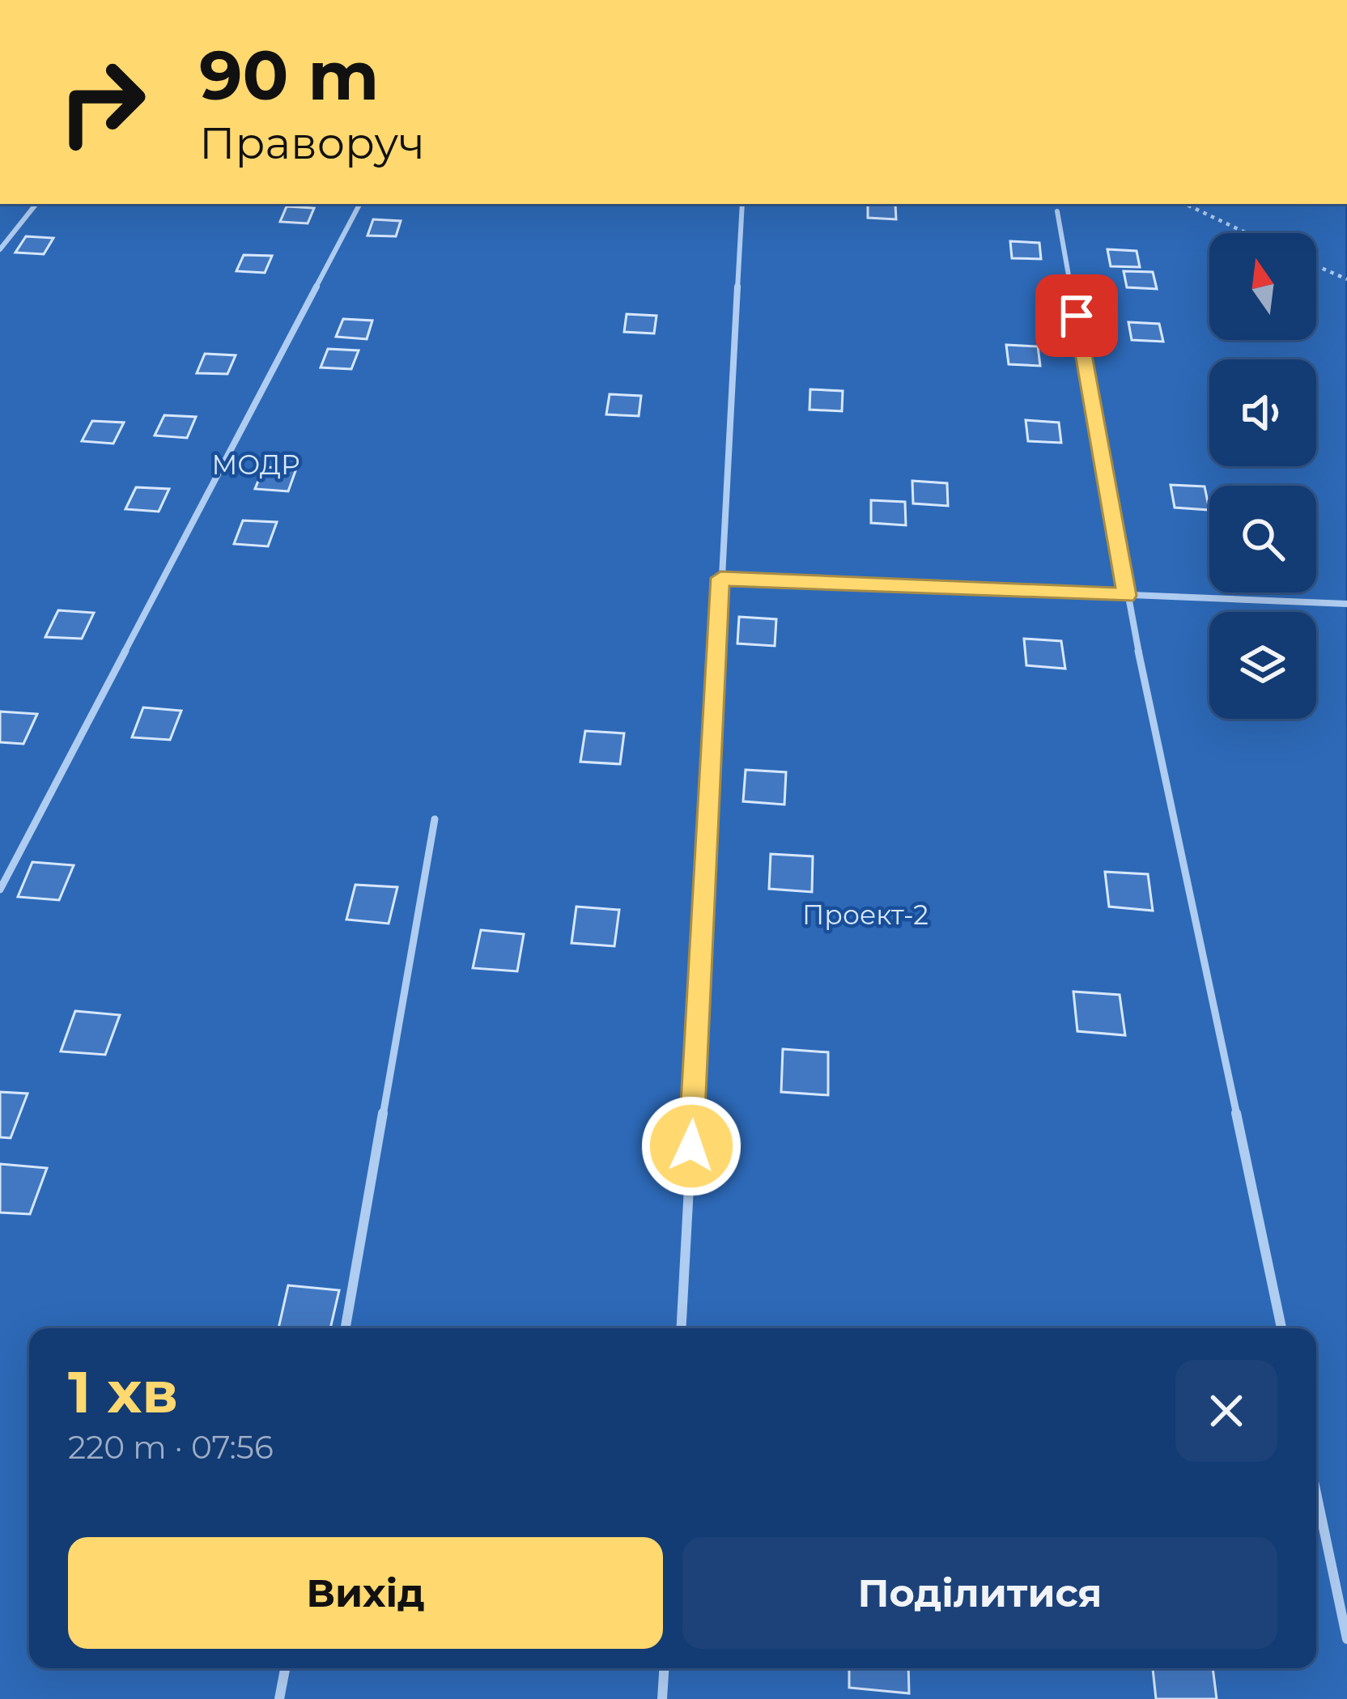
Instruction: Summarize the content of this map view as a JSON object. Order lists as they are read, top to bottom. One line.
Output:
{"parks":["МОДР","Проект-2"],"north":"top","page":{"turn":["90 m","Праворуч"],"heading":["1 хв","220 m · 07:56"],"buttons":["Вихід","Поділитися"]}}
